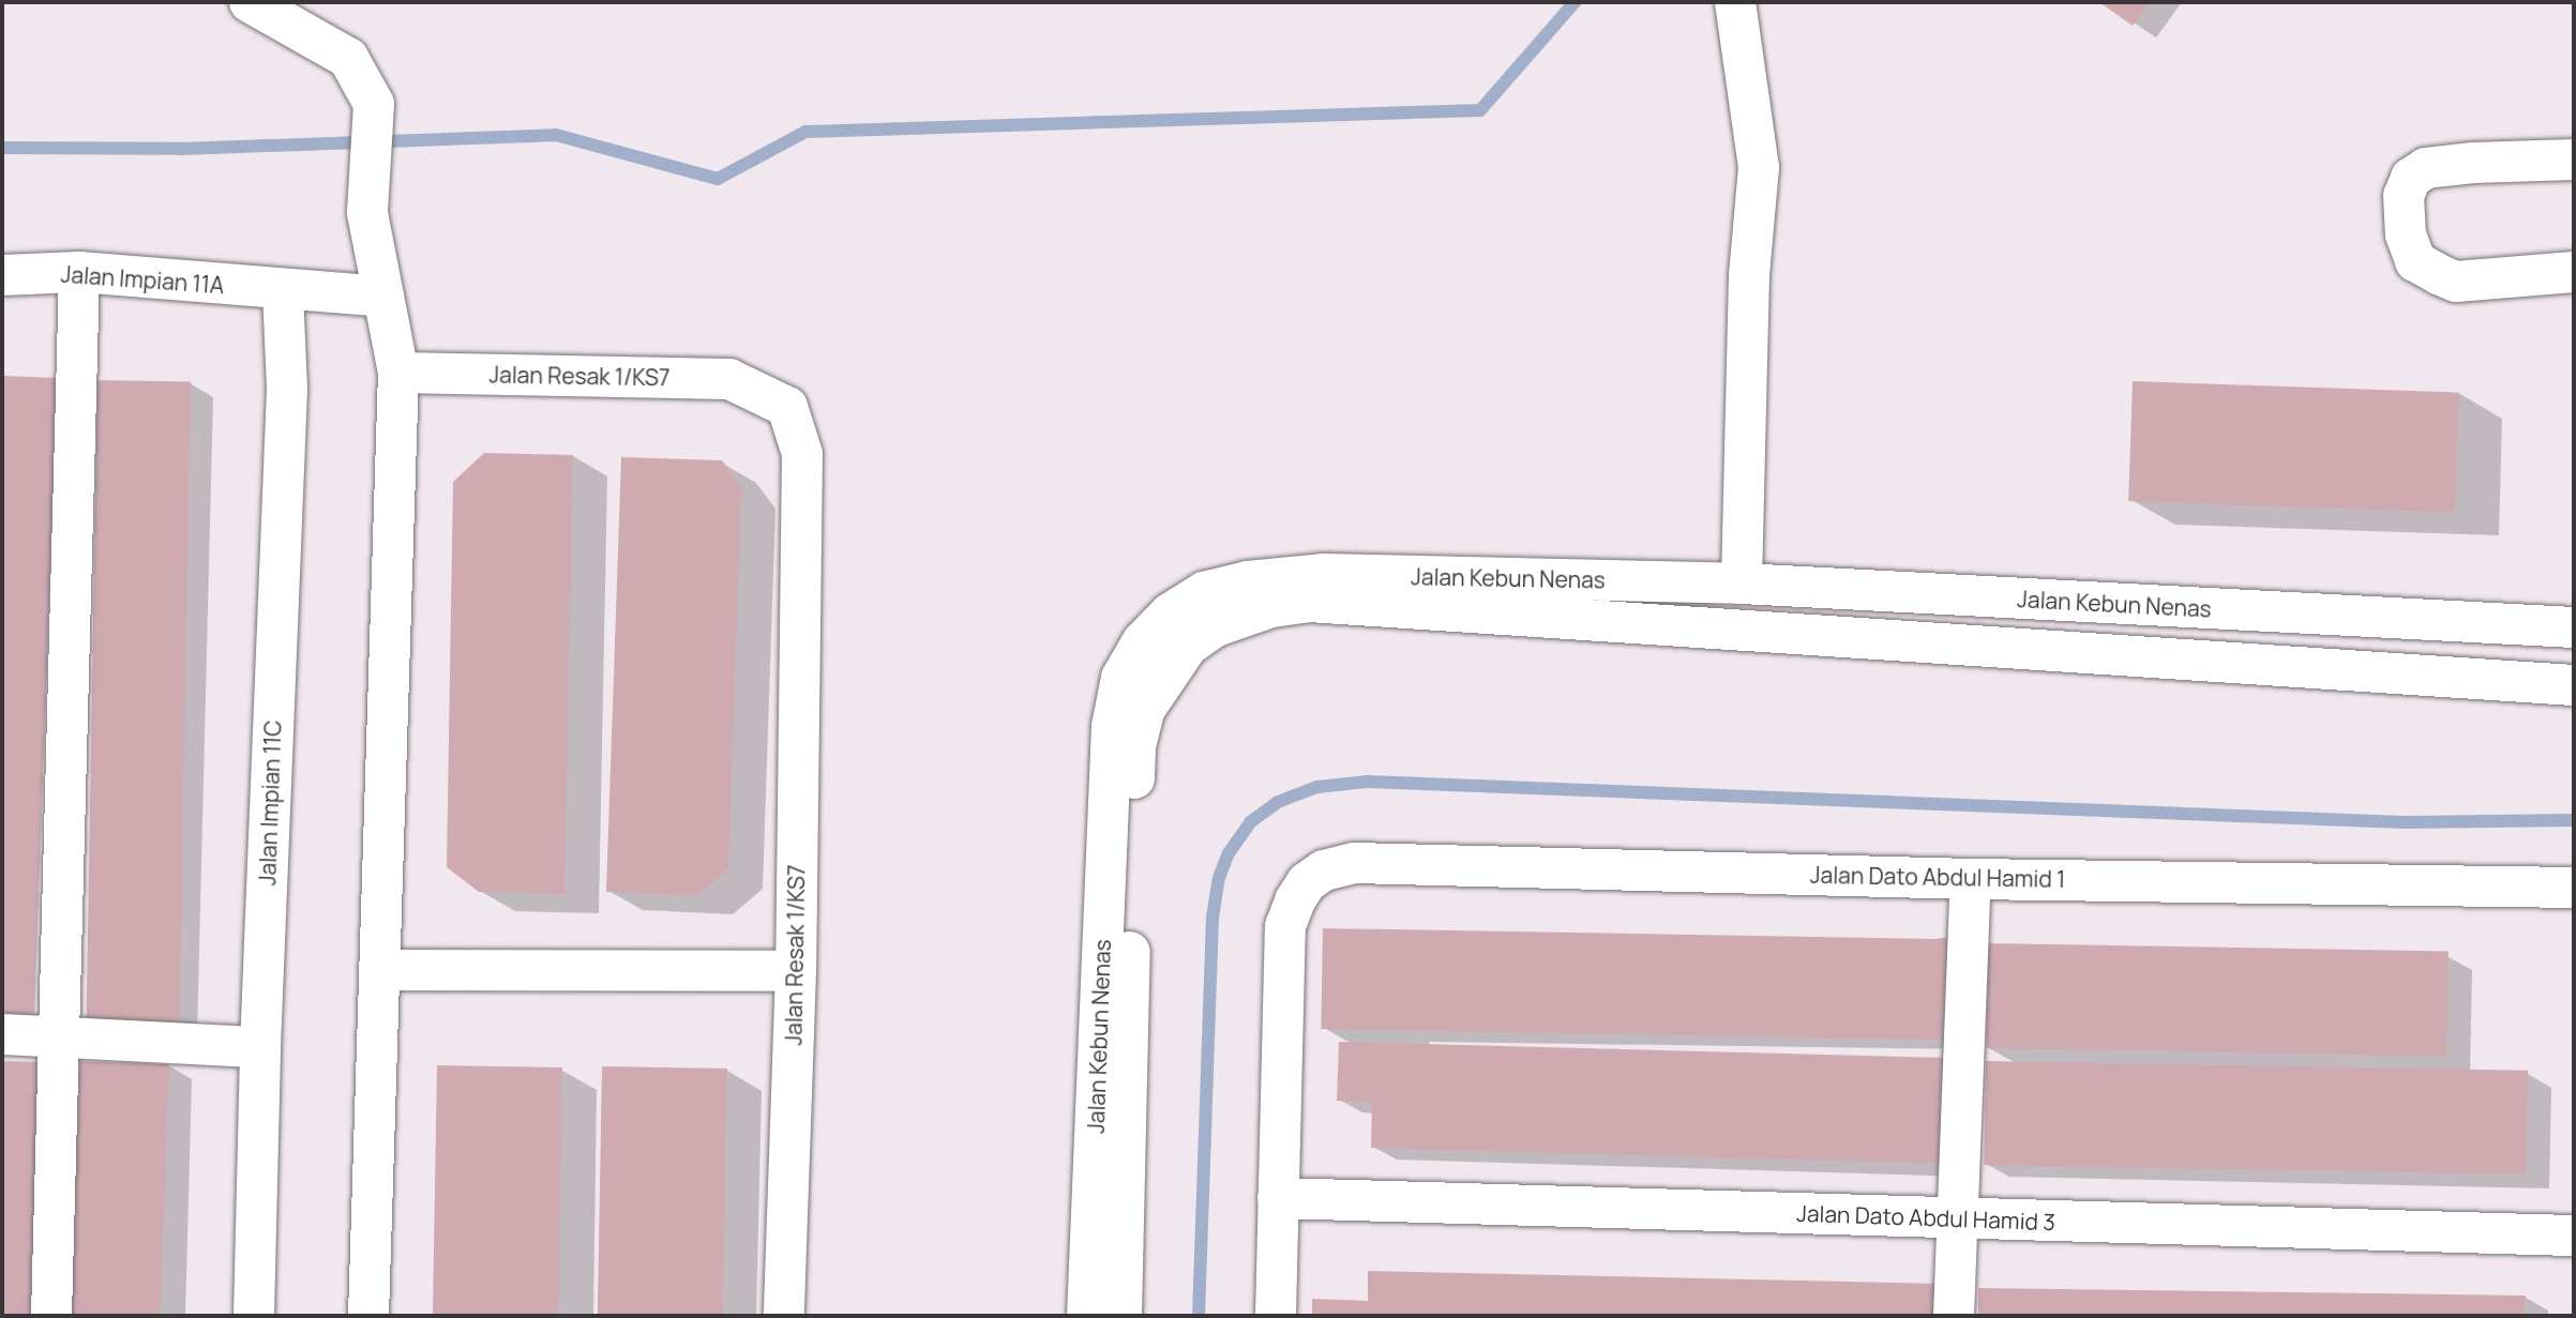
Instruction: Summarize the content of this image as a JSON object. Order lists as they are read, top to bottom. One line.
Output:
{"streets":{"street":["Jalan Impian 11A","Jalan Resak 1/KS7","Jalan Kebun Nenas","Jalan Impian 11C","Jalan Dato Abdul Hamid 1","Jalan Dato Abdul Hamid 3"]},"crossings":[["Jalan Impian 11A","Jalan Impian 11C"],["Jalan Dato Abdul Hamid 1","Jalan Dato Abdul Hamid 3"]]}
